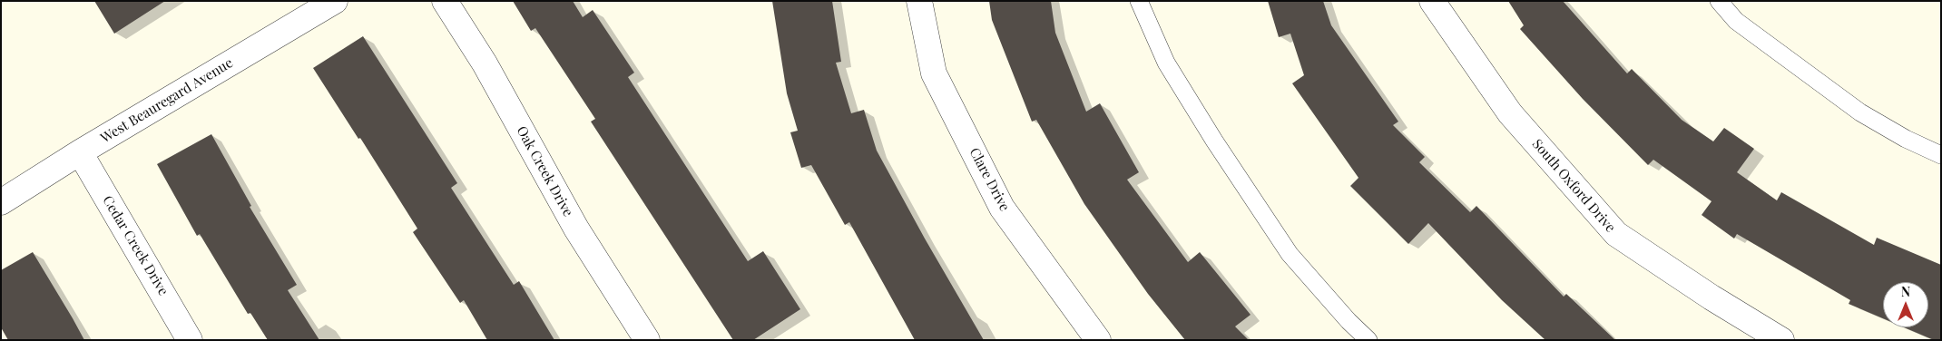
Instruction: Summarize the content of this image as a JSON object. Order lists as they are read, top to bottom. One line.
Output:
{"streets":{"street":["West Beauregard Avenue","Oak Creek Drive","Clare Drive","South Oxford Drive","Cedar Creek Drive"]},"crossings":[["West Beauregard Avenue","Cedar Creek Drive"]],"north":"top"}
